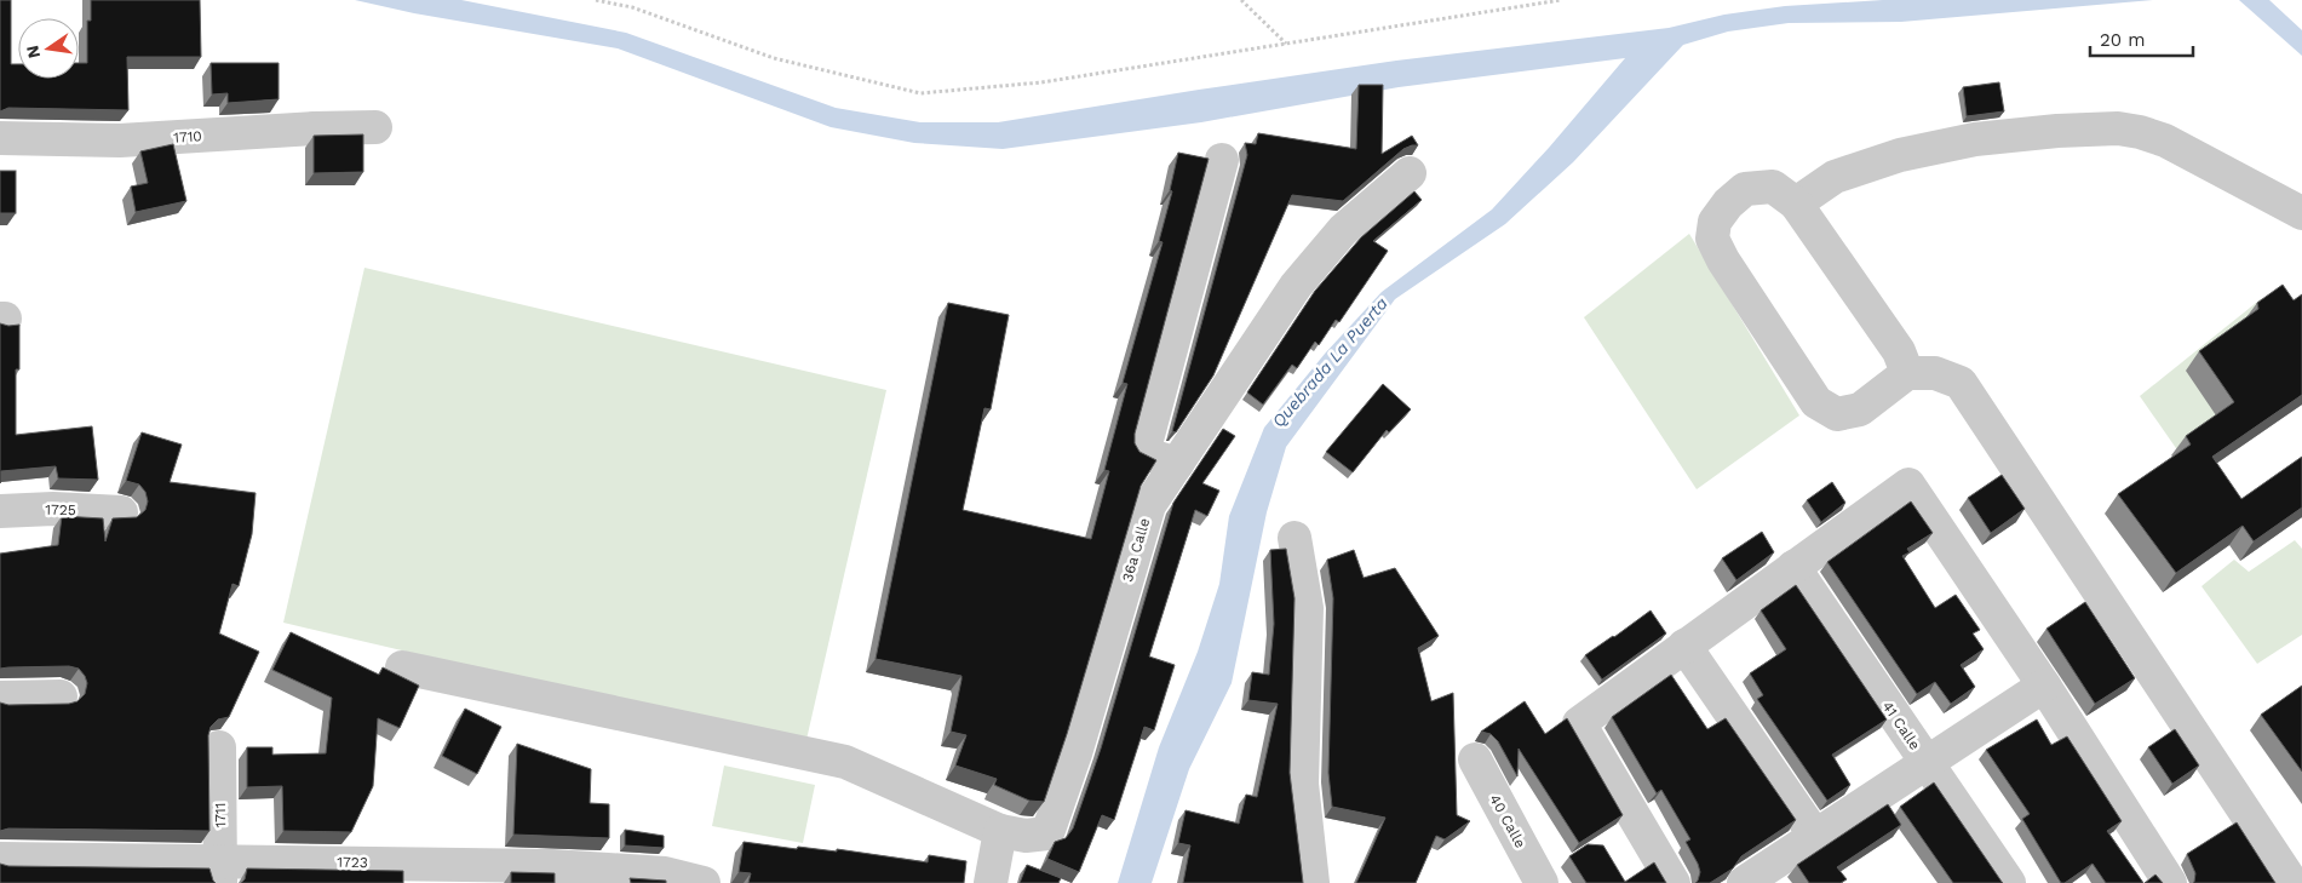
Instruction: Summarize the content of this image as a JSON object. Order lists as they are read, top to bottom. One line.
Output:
{"streets":{"street":["1710","1725","36a Calle","41 Calle","1711","40 Calle","1723"]},"crossings":[["1711","1723"]],"water":["Quebrada La Puerta"],"scale_bar":"20 m","north":"left"}
